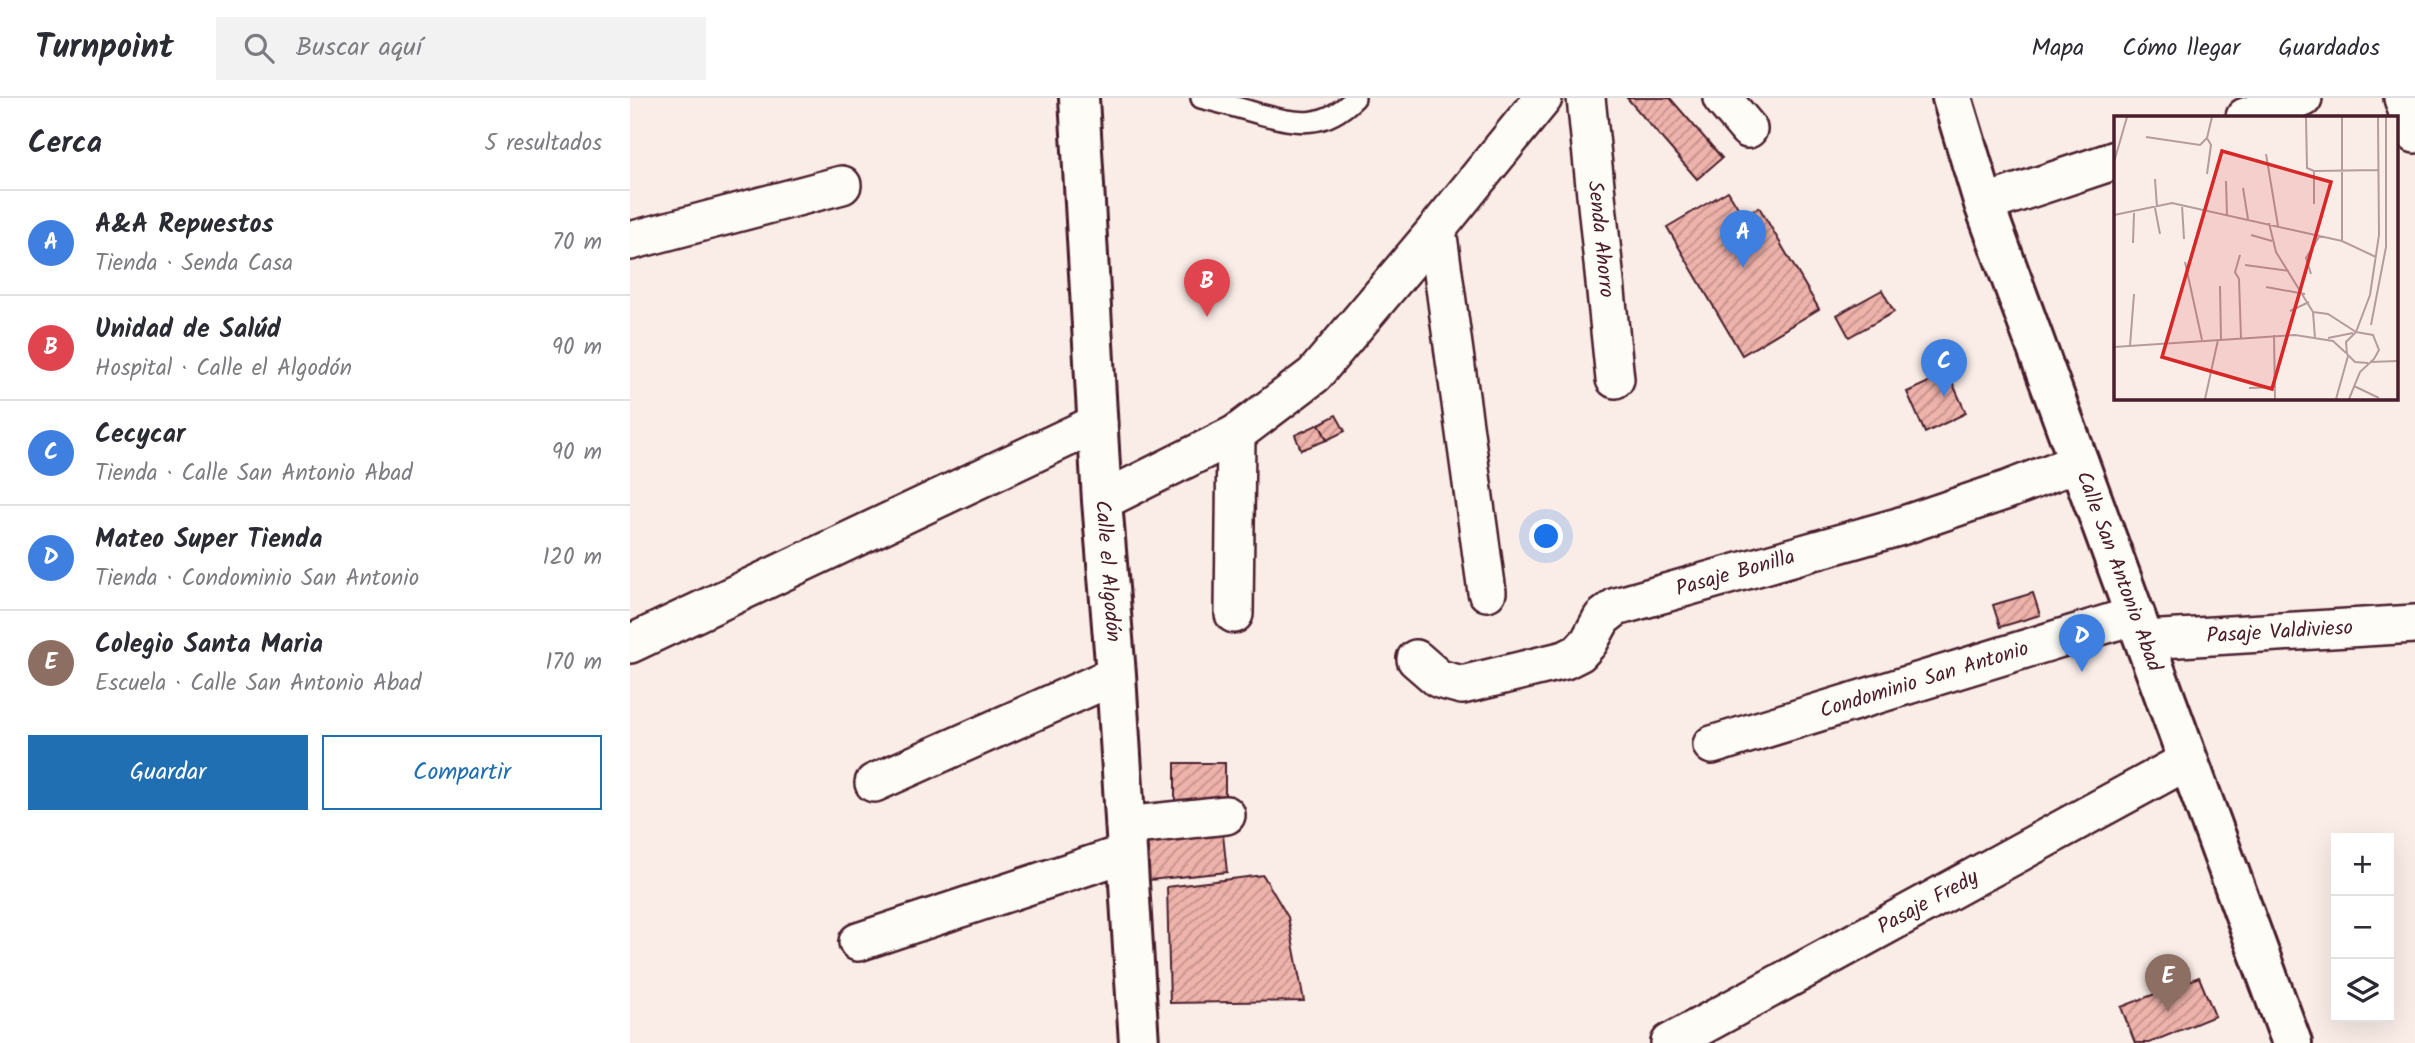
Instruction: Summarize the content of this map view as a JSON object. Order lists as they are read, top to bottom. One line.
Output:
{"streets":{"main road":["Calle el Algodón","Calle San Antonio Abad"],"street":["Senda Ahorro","Pasaje Bonilla","Pasaje Valdivieso","Condominio San Antonio","Pasaje Fredy"]},"crossings":[["Calle San Antonio Abad","Pasaje Bonilla"],["Calle San Antonio Abad","Pasaje Valdivieso"],["Calle San Antonio Abad","Condominio San Antonio"],["Calle San Antonio Abad","Pasaje Fredy"],["Pasaje Valdivieso","Condominio San Antonio"]],"page":{"header":"Turnpoint","search":"Buscar aquí","nav":["Mapa","Cómo llegar","Guardados"],"heading":["Cerca","5 resultados"],"list":[{"mark":"A","name":"A&A Repuestos","note":"Tienda · Senda Casa","value":"70 m"},{"mark":"B","name":"Unidad de Salúd","note":"Hospital · Calle el Algodón","value":"90 m"},{"mark":"C","name":"Cecycar","note":"Tienda · Calle San Antonio Abad","value":"90 m"},{"mark":"D","name":"Mateo Super Tienda","note":"Tienda · Condominio San Antonio","value":"120 m"},{"mark":"E","name":"Colegio Santa Maria","note":"Escuela · Calle San Antonio Abad","value":"170 m"}],"pins":["A","B","C","D","E"],"buttons":["Guardar","Compartir"],"map_buttons":["+","−"]}}
